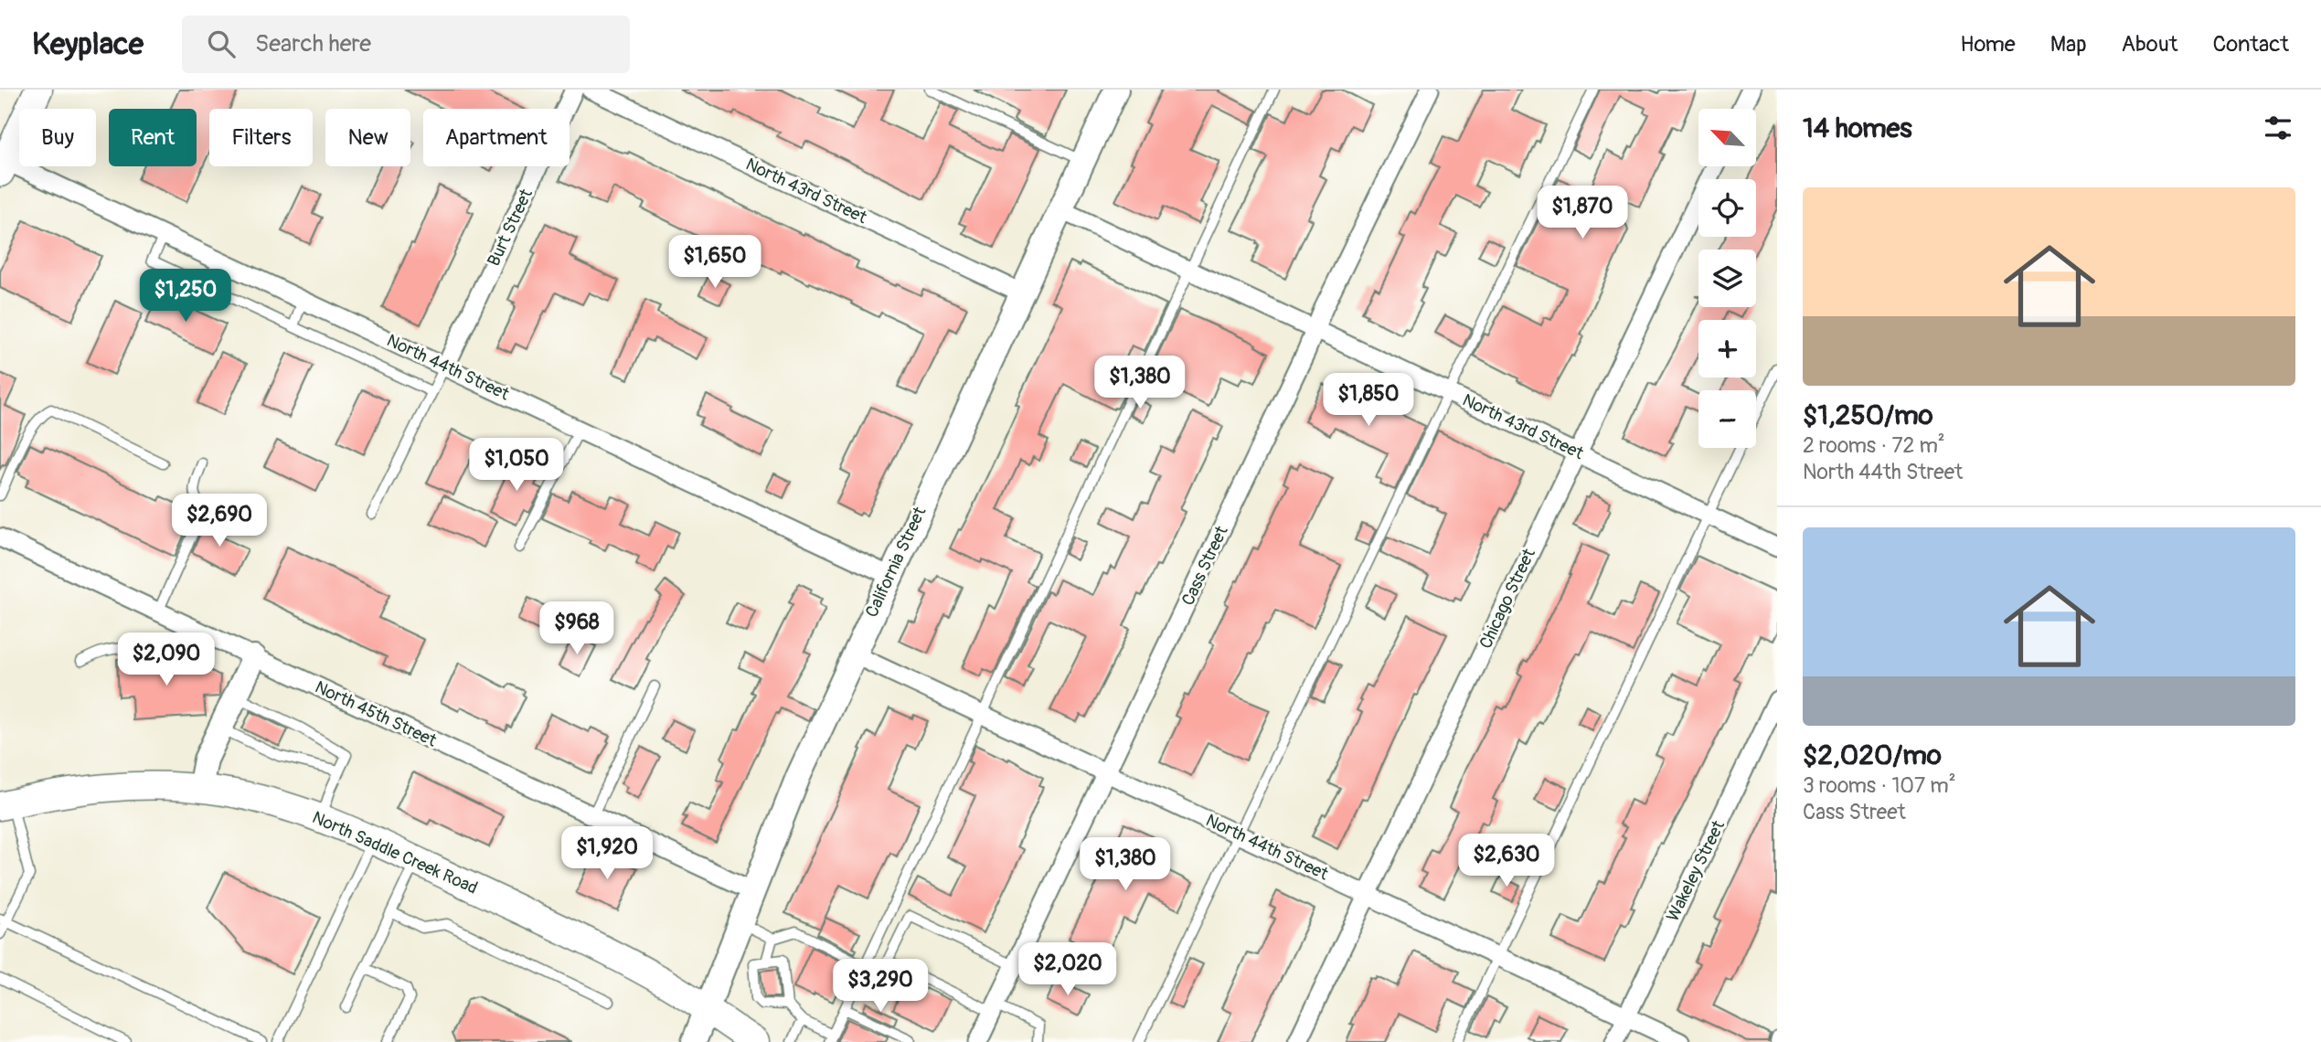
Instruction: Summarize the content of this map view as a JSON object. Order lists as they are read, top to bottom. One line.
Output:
{"streets":{"main road":["North Saddle Creek Road"],"street":["North 43rd Street","Burt Street","North 44th Street","California Street","Cass Street","Chicago Street","North 45th Street","Wakeley Street"]},"crossings":[["North 43rd Street","California Street"],["North 43rd Street","Cass Street"],["North 43rd Street","Chicago Street"],["Burt Street","North 44th Street"],["North 44th Street","California Street"],["North 44th Street","Cass Street"],["North 44th Street","Chicago Street"],["North 44th Street","Wakeley Street"],["California Street","North 45th Street"],["California Street","North Saddle Creek Road"]],"north":"top left","page":{"header":"Keyplace","search":"Search here","nav":["Home","Map","About","Contact"],"heading":"14 homes","map_buttons":["+","−"],"chip":["Buy","Rent","Filters","New","Apartment"],"list":[{"name":"$1,250/mo","note":"2 rooms · 72 m² · North 44th Street"},{"name":"$2,020/mo","note":"3 rooms · 107 m² · Cass Street"}],"price":["$1,870","$1,650","$1,250","$1,380","$1,850","$1,050","$2,690","$968","$2,090","$1,920","$2,630","$1,380","$2,020","$3,290"]}}
